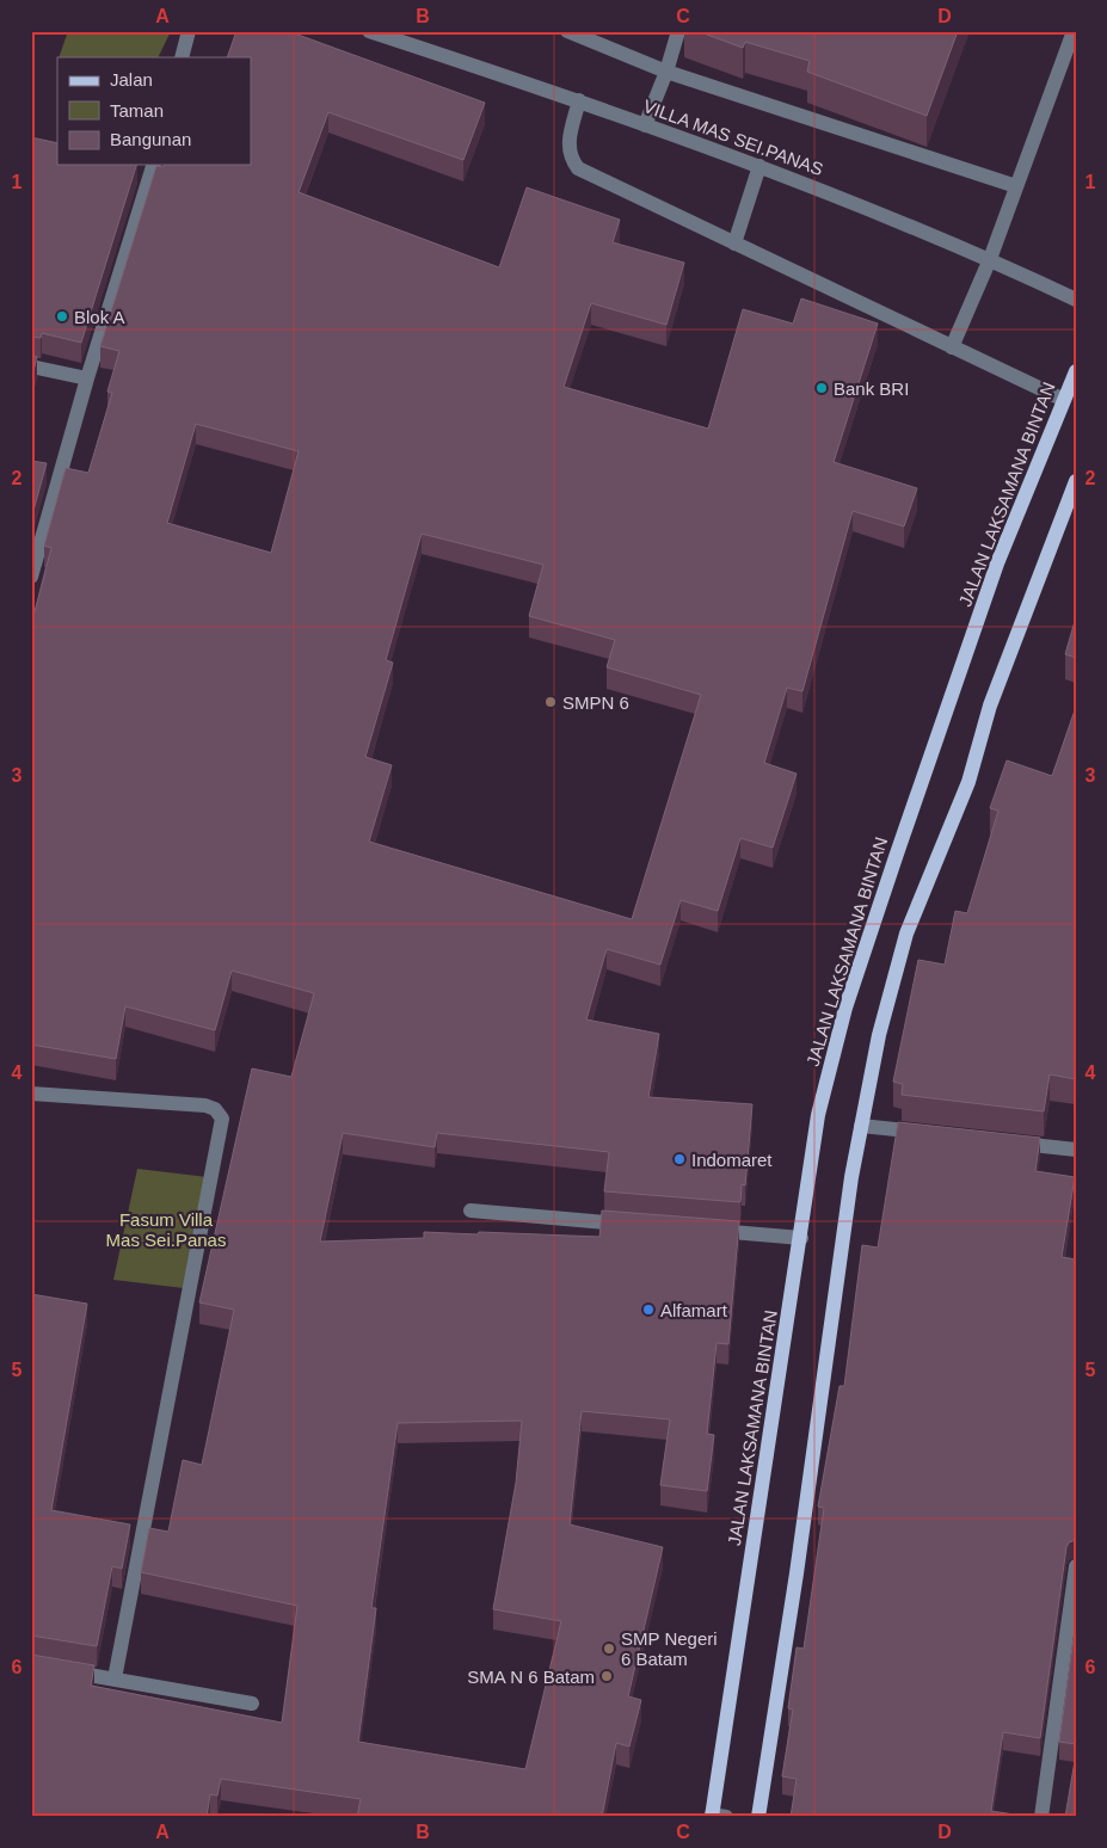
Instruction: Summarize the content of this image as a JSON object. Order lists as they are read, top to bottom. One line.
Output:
{"streets":{"main road":["JALAN LAKSAMANA BINTAN"],"street":["VILLA MAS SEI.PANAS"]},"parks":["Fasum Villa Mas Sei.Panas"],"places":["Blok A","Bank BRI","SMPN 6","Indomaret","Alfamart","SMP Negeri 6 Batam","SMA N 6 Batam"],"legend":["Jalan","Taman","Bangunan"],"grid":{"columns":["A","B","C","D"],"rows":["1","2","3","4","5","6"]}}
